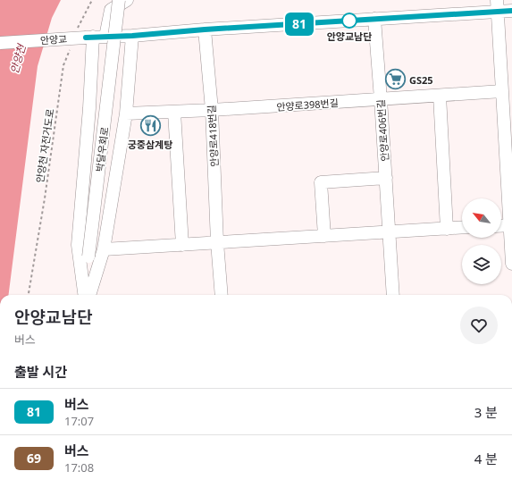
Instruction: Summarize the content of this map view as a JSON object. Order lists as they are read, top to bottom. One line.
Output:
{"streets":{"street":["안양교","안양로398번길","안양로406번길","안양로418번길","박달우회로"],"path":["안양천 자전거도로"]},"crossings":[["안양교","안양로406번길"],["안양교","안양로418번길"],["안양로398번길","안양로406번길"],["안양로398번길","안양로418번길"]],"water":["안양천"],"places":{"other":["안양교남단"],"supermarket":["GS25"],"restaurant":["궁중삼계탕"]},"lines":["bus line 81"],"north":"top left","page":{"on_map":"81","heading":[["안양교남단","버스"],"출발 시간"],"list":[{"mark":"81","name":"버스","note":"17:07","value":"3 분"},{"mark":"69","name":"버스","note":"17:08","value":"4 분"}]}}
